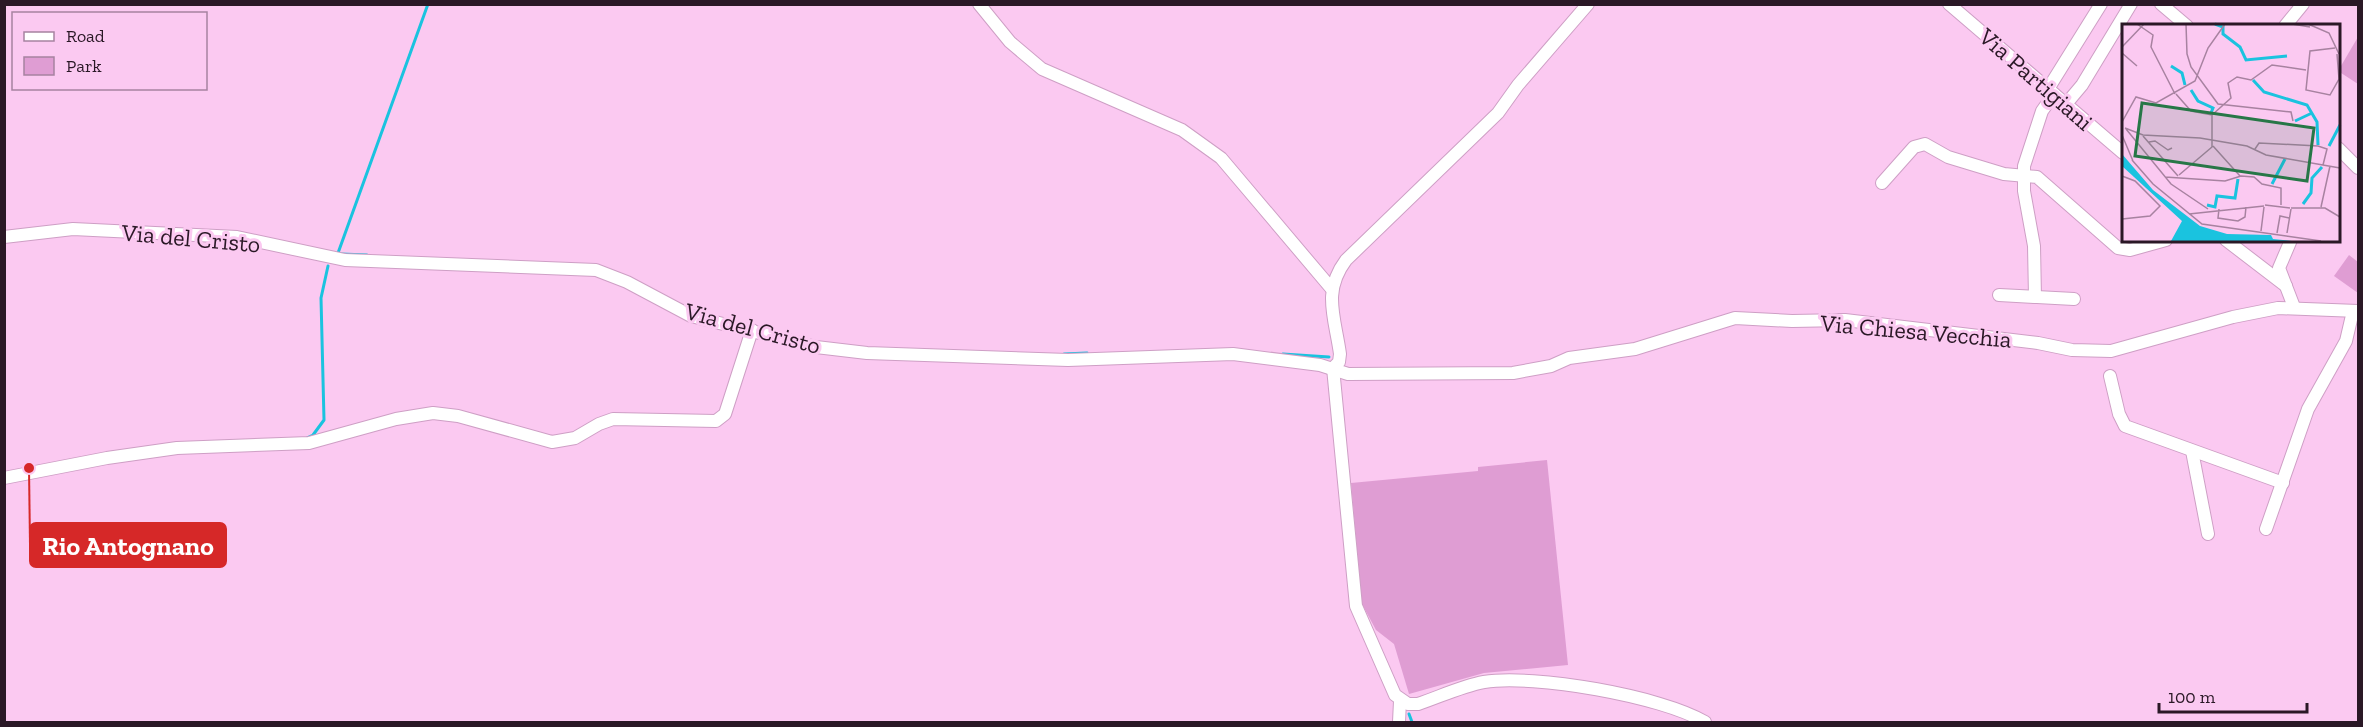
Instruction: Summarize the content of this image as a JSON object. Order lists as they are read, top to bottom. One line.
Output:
{"streets":{"street":["Via Partigiani","Via del Cristo","Via Chiesa Vecchia"]},"crossings":[["Via del Cristo","Via Chiesa Vecchia"]],"places":["Rio Antognano"],"legend":["Road","Park"],"scale_bar":"100 m"}
